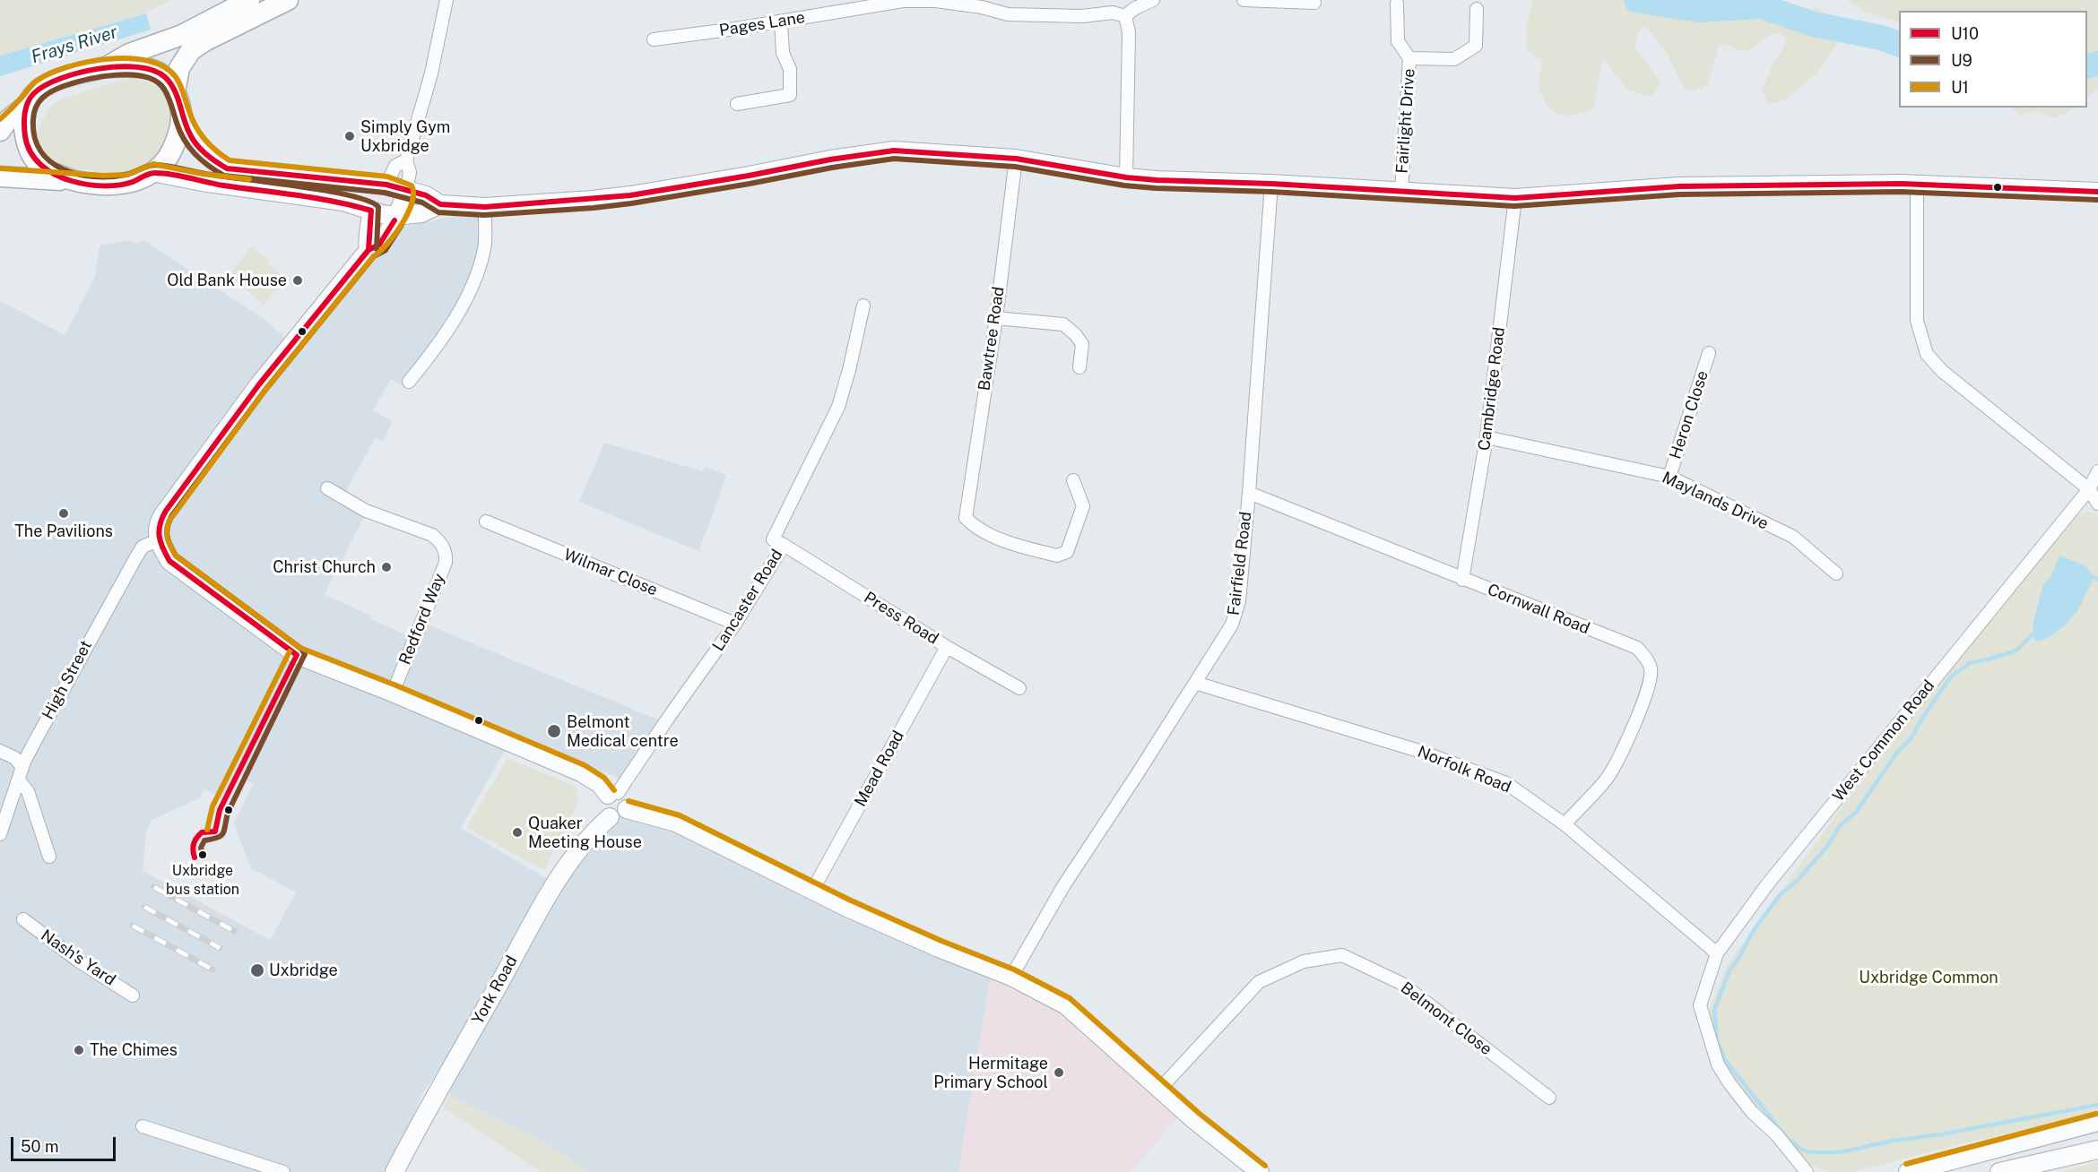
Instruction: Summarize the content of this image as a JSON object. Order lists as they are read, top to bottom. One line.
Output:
{"streets":{"main road":["York Road"],"street":["Pages Lane","Fairlight Drive","Bawtree Road","Cambridge Road","Heron Close","Maylands Drive","Fairfield Road","Wilmar Close","Lancaster Road","Cornwall Road","Press Road","Redford Way","High Street","West Common Road","Mead Road","Norfolk Road","Nash's Yard","Belmont Close"]},"crossings":[["Cambridge Road","Maylands Drive"],["Cambridge Road","Cornwall Road"],["Heron Close","Maylands Drive"],["Fairfield Road","Cornwall Road"],["Fairfield Road","Norfolk Road"],["Wilmar Close","Lancaster Road"],["Lancaster Road","Press Road"],["Lancaster Road","York Road"],["Cornwall Road","Norfolk Road"],["Press Road","Mead Road"],["West Common Road","Norfolk Road"]],"water":["Frays River"],"parks":["Uxbridge Common"],"places":["Simply Gym Uxbridge","Old Bank House","The Pavilions","Christ Church","Belmont Medical centre","Quaker Meeting House","Uxbridge bus station","Uxbridge","The Chimes","Hermitage Primary School"],"lines":["transit line U1","transit line U10","transit line U9"],"legend":["U10","U9","U1"],"scale_bar":"50 m"}
